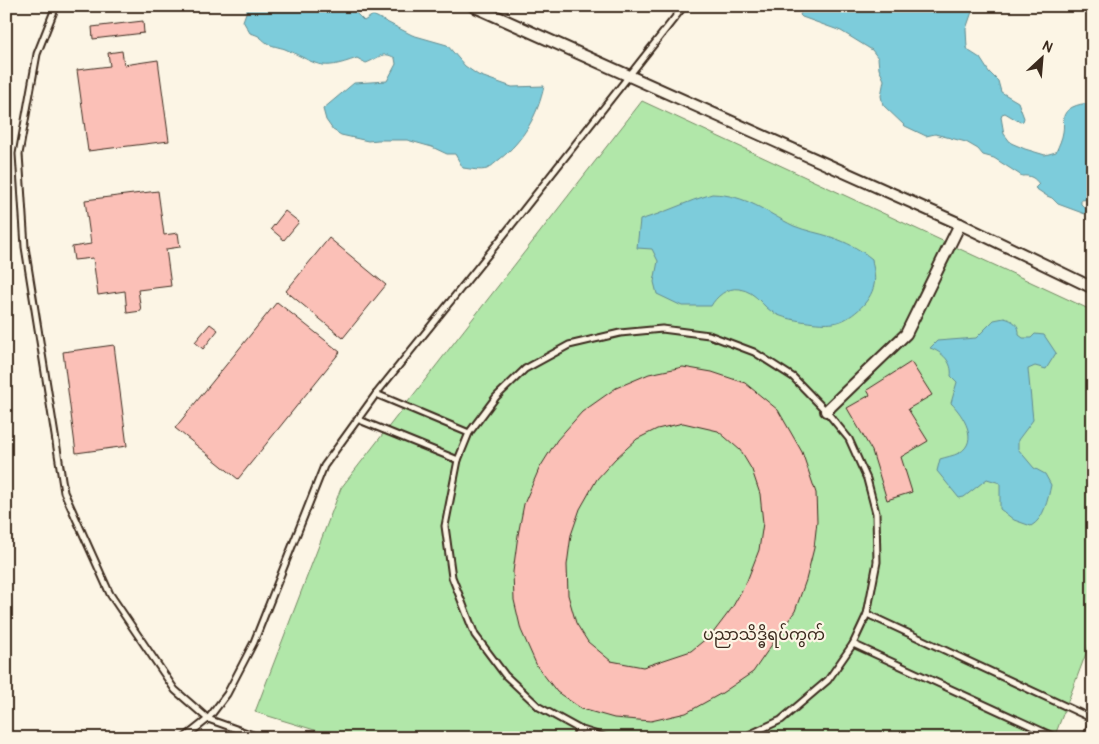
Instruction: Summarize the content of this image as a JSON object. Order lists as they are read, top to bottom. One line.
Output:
{"districts":["ပညာသိဒ္ဓိရပ်ကွက်"],"north":"top right"}
